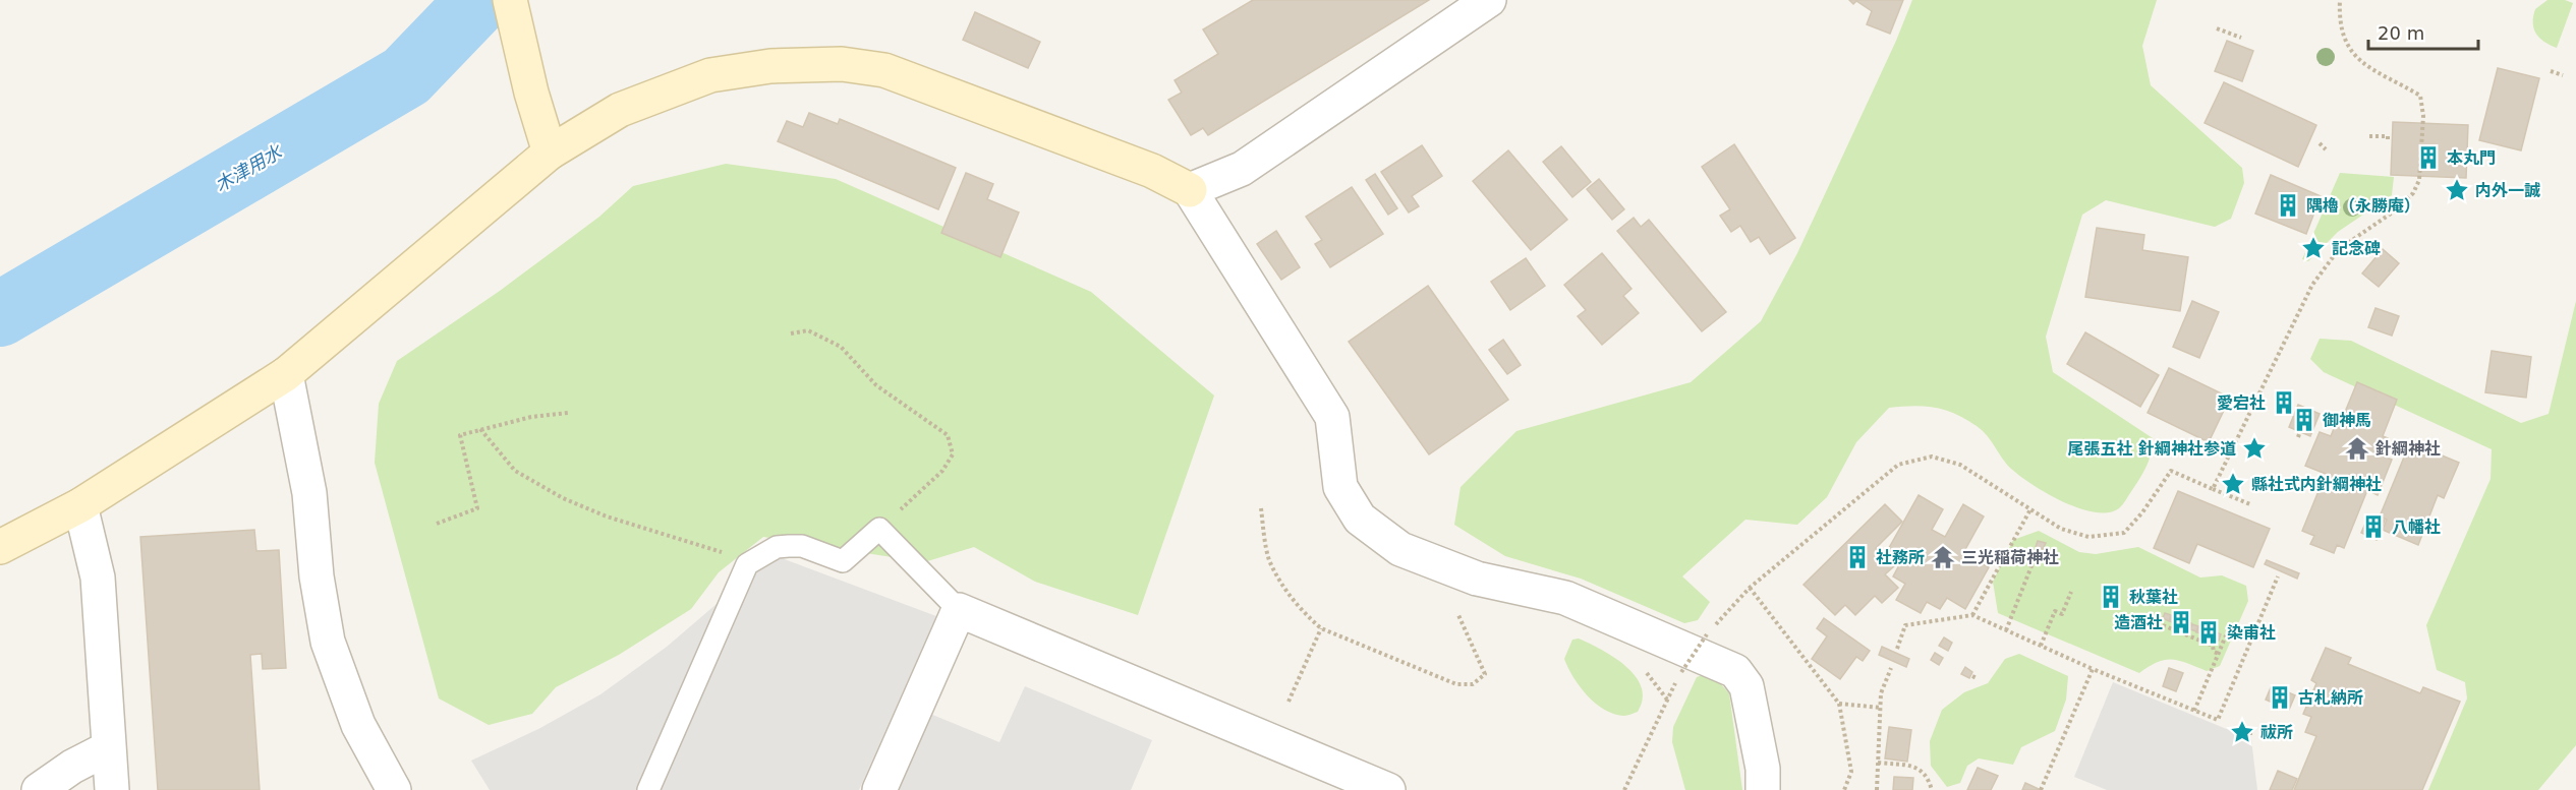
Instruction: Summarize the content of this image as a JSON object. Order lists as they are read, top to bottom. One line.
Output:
{"water":["木津用水"],"places":{"building":["本丸門","隅櫓（永勝庵）","愛宕社","御神馬","八幡社","社務所","秋葉社","造酒社","染甫社","古札納所"],"place":["内外一誠","記念碑","尾張五社 針綱神社参道","縣社式内針綱神社","祓所"],"temple":["針綱神社","三光稲荷神社"]},"scale_bar":"20 m"}
